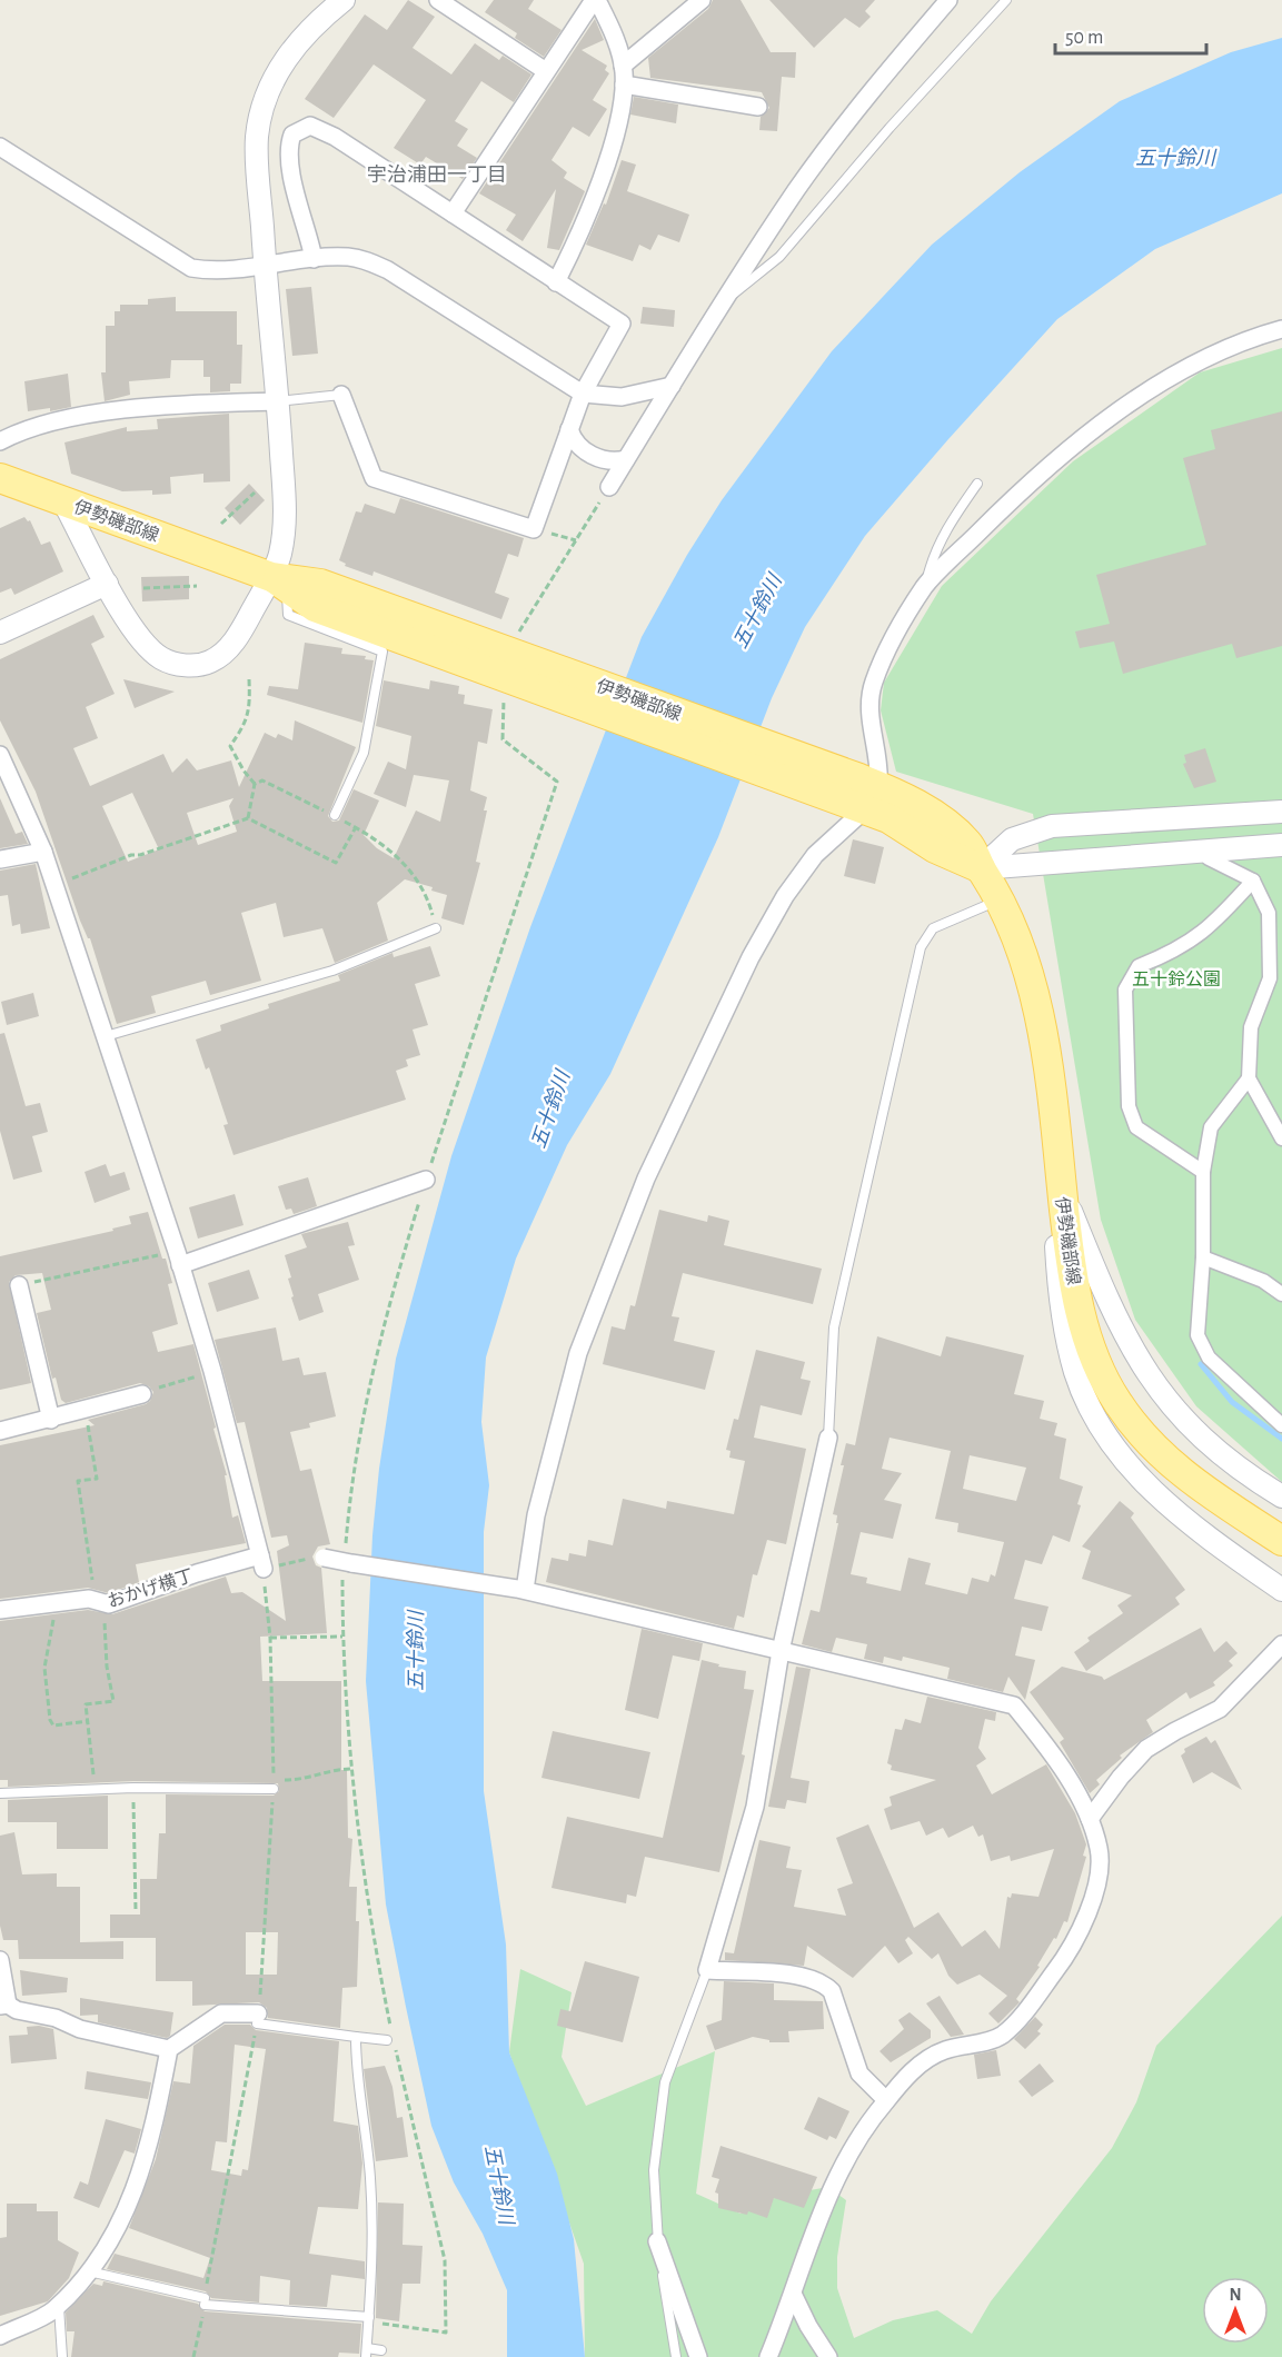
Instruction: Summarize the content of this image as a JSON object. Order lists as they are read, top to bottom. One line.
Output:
{"streets":{"main road":["伊勢磯部線"],"street":["おかげ横丁"]},"districts":["宇治浦田一丁目"],"water":["五十鈴川"],"parks":["五十鈴公園"],"scale_bar":"50 m","north":"top"}
